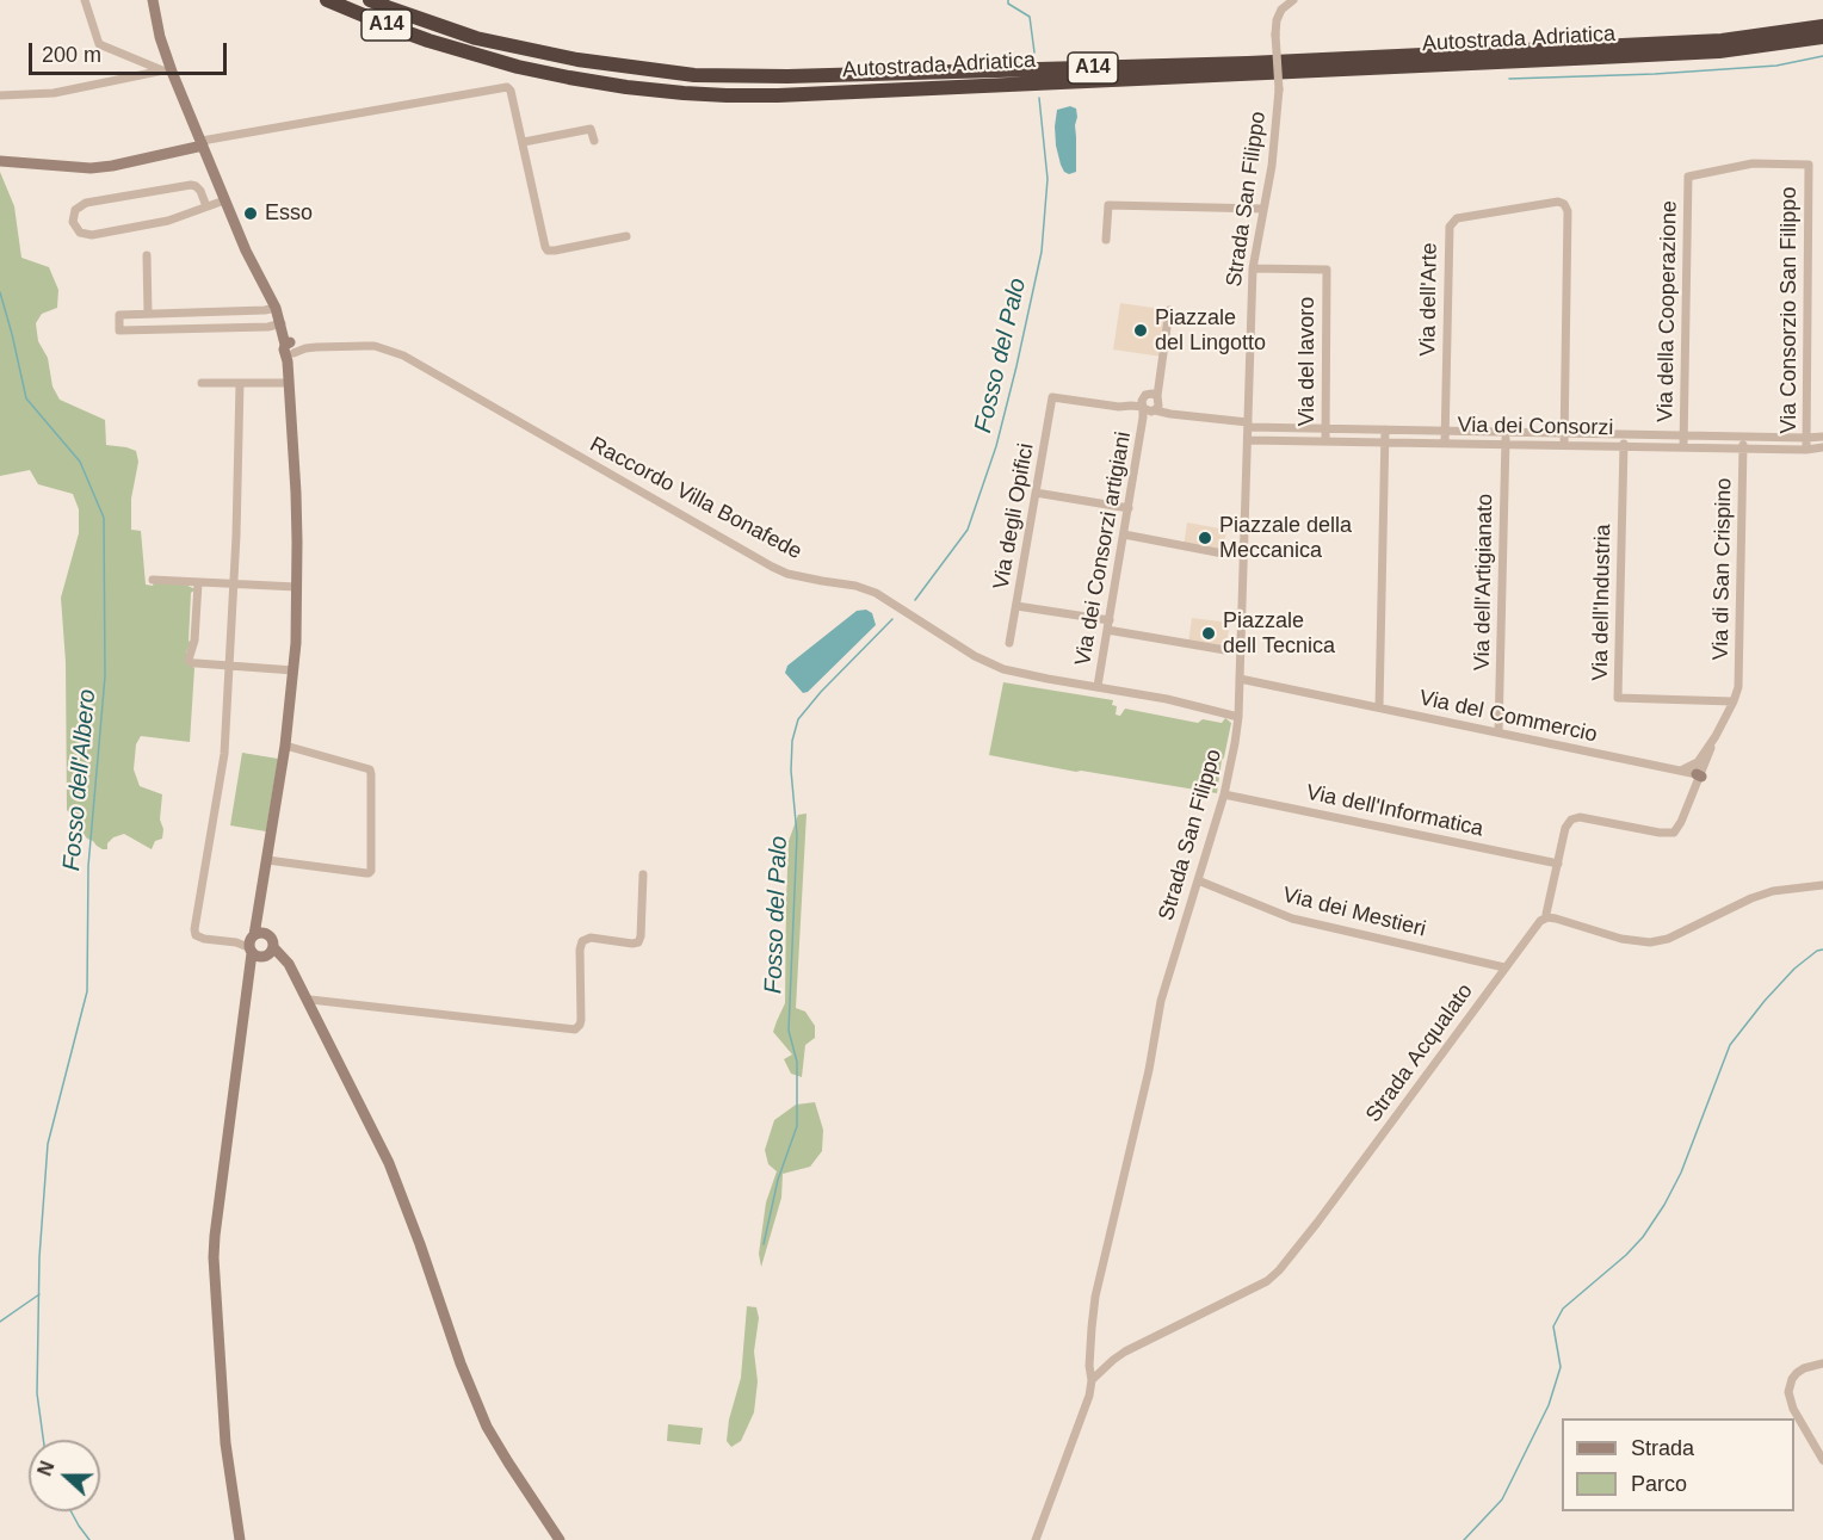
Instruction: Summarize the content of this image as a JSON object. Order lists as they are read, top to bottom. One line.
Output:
{"streets":{"highway":["A14","Autostrada Adriatica"],"street":["Strada San Filippo","Via dell'Arte","Via Consorzio San Filippo","Via della Cooperazione","Via del lavoro","Via dei Consorzi","Raccordo Villa Bonafede","Via degli Opifici","Via dei Consorzi artigiani","Via di San Crispino","Via dell'Artigianato","Via dell'Industria","Via del Commercio","Via dell'Informatica","Via dei Mestieri","Strada Acqualato"]},"crossings":[["Strada San Filippo","Via del lavoro"],["Strada San Filippo","Via dei Consorzi"],["Strada San Filippo","Raccordo Villa Bonafede"],["Strada San Filippo","Via del Commercio"],["Strada San Filippo","Via dell'Informatica"],["Strada San Filippo","Via dei Mestieri"],["Strada San Filippo","Strada Acqualato"],["Via dell'Arte","Via dei Consorzi"],["Via Consorzio San Filippo","Via della Cooperazione"],["Via Consorzio San Filippo","Via dei Consorzi"],["Via della Cooperazione","Via dei Consorzi"],["Via del lavoro","Via dei Consorzi"],["Via dei Consorzi","Via degli Opifici"],["Via dei Consorzi","Via dei Consorzi artigiani"],["Via dei Consorzi","Via di San Crispino"],["Via dei Consorzi","Via dell'Artigianato"],["Via dei Consorzi","Via dell'Industria"],["Raccordo Villa Bonafede","Via dei Consorzi artigiani"],["Via degli Opifici","Via dei Consorzi artigiani"],["Via di San Crispino","Via dell'Industria"],["Via dell'Artigianato","Via del Commercio"],["Via dei Mestieri","Strada Acqualato"]],"water":["Fosso del Palo","Fosso dell'Albero"],"places":["Esso","Piazzale del Lingotto","Piazzale della Meccanica","Piazzale dell Tecnica"],"legend":["Strada","Parco"],"scale_bar":"200 m","north":"left"}
